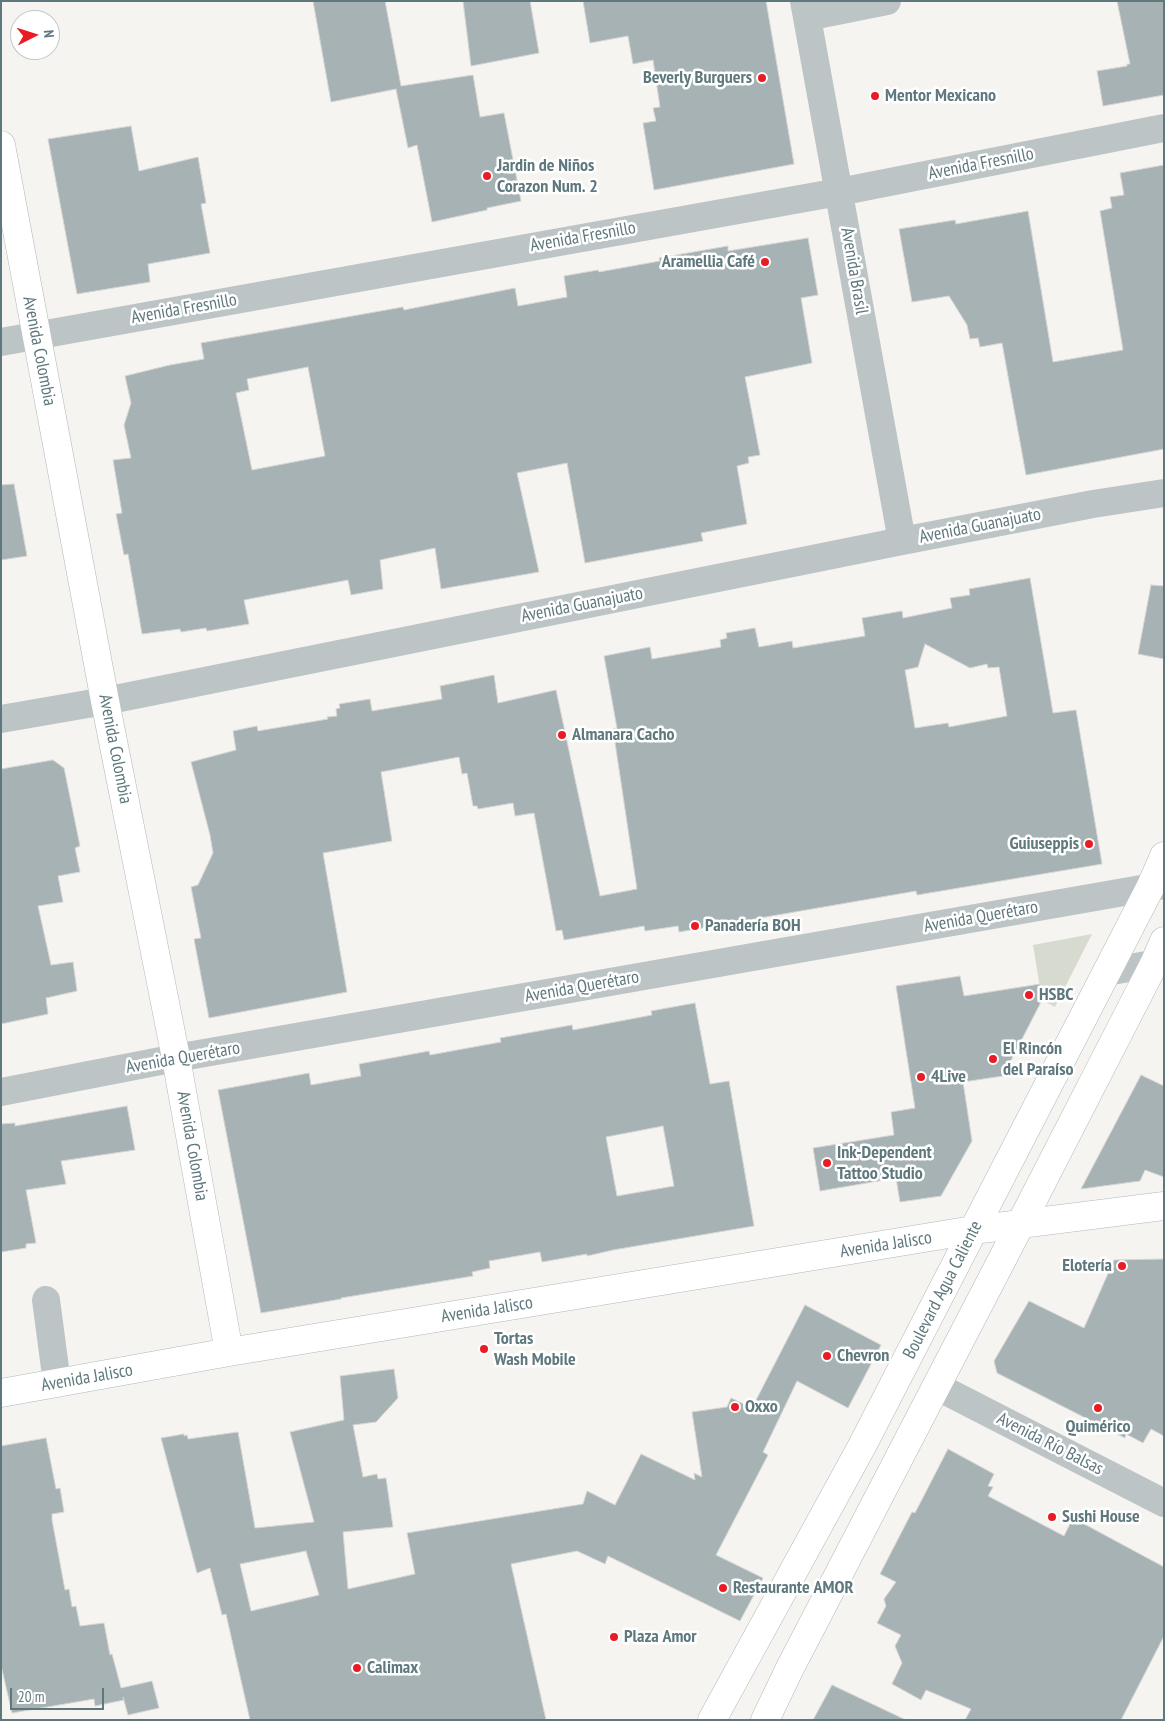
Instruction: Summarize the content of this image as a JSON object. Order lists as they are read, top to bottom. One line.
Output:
{"streets":{"main road":["Avenida Colombia","Avenida Jalisco","Boulevard Agua Caliente"],"street":["Avenida Fresnillo","Avenida Brasil","Avenida Guanajuato","Avenida Querétaro","Avenida Río Balsas"]},"crossings":[["Avenida Fresnillo","Avenida Brasil"],["Avenida Fresnillo","Avenida Colombia"],["Avenida Brasil","Avenida Guanajuato"],["Avenida Colombia","Avenida Guanajuato"],["Avenida Colombia","Avenida Querétaro"],["Avenida Colombia","Avenida Jalisco"],["Avenida Querétaro","Boulevard Agua Caliente"],["Avenida Jalisco","Boulevard Agua Caliente"]],"places":["Beverly Burguers","Mentor Mexicano","Jardin de Niños Corazon Num. 2","Aramellia Café","Almanara Cacho","Guiuseppis","Panadería BOH","HSBC","El Rincón del Paraíso","4Live","Ink-Dependent Tattoo Studio","Elotería","Tortas Wash Mobile","Chevron","Oxxo","Quimérico","Sushi House","Restaurante AMOR","Plaza Amor","Calimax"],"scale_bar":"20 m","north":"right"}
